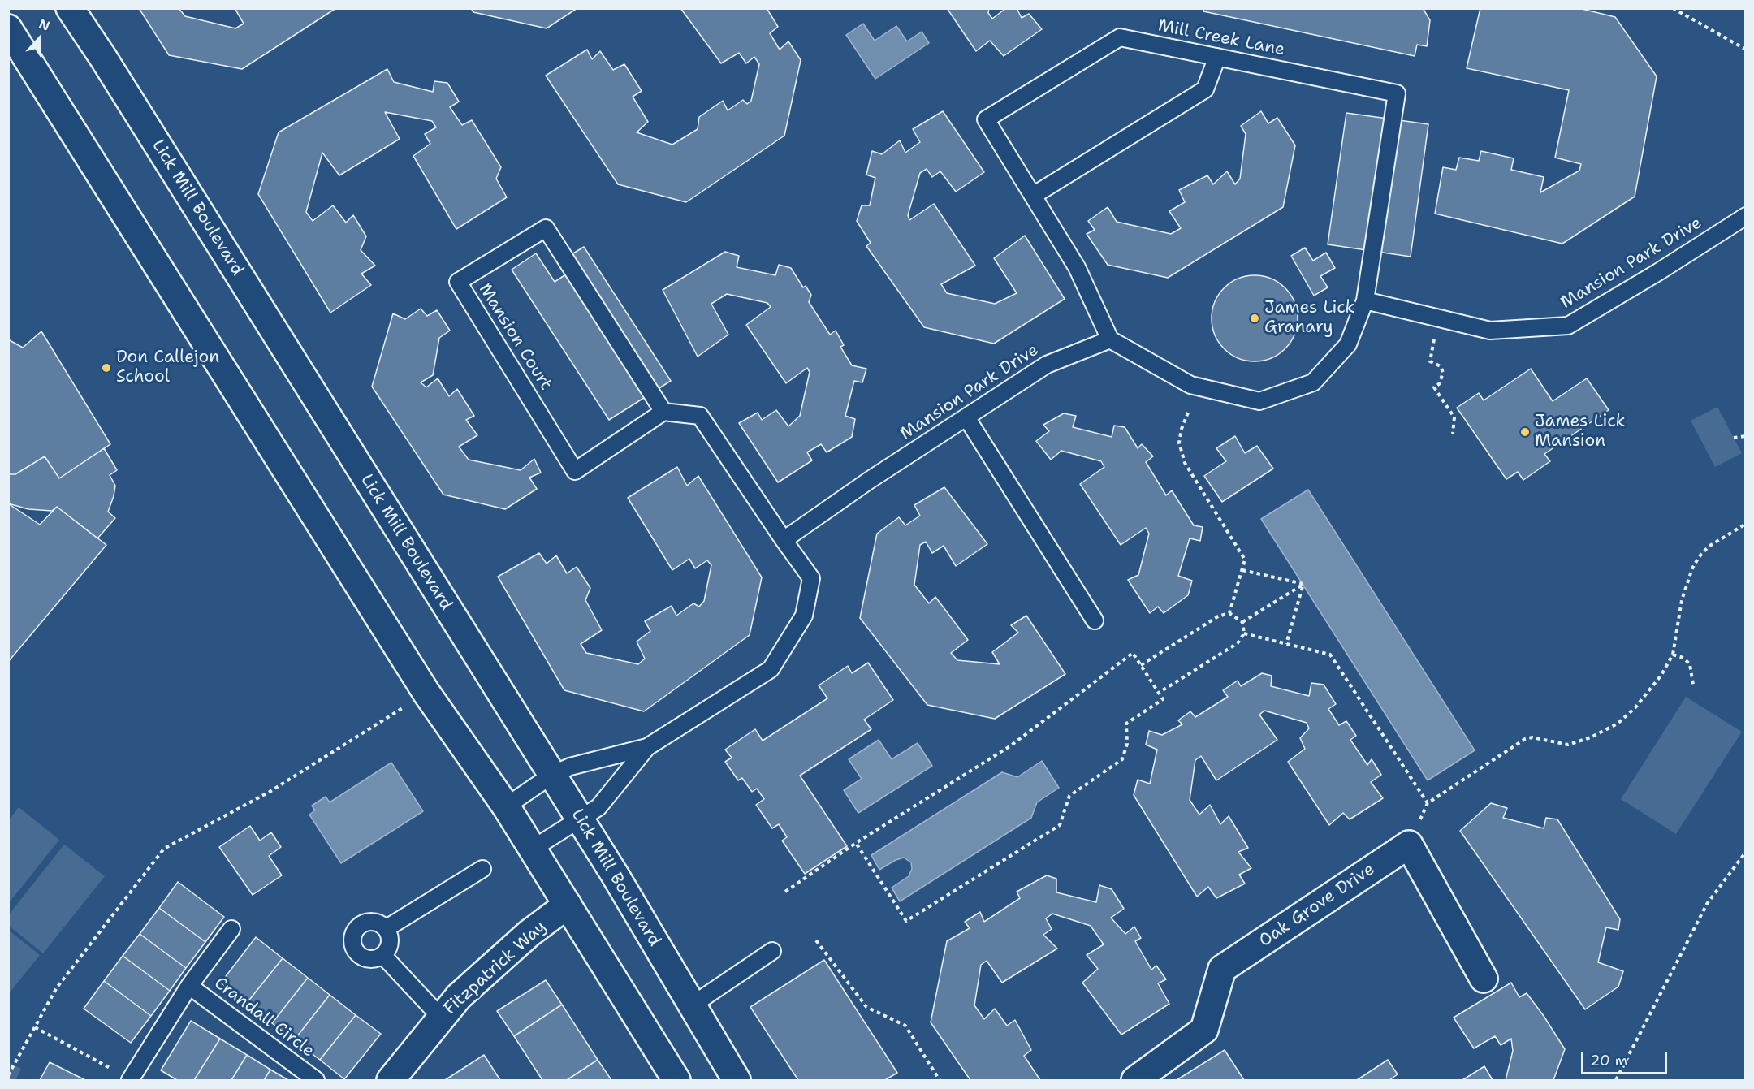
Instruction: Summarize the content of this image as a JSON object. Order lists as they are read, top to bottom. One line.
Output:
{"streets":{"main road":["Lick Mill Boulevard","Oak Grove Drive","Fitzpatrick Way"],"lane":["Mill Creek Lane","Mansion Park Drive","Mansion Court","Crandall Circle"]},"crossings":[["Mill Creek Lane","Mansion Park Drive"]],"places":["James Lick Granary","Don Callejon School","James Lick Mansion"],"scale_bar":"20 m","north":"top"}
